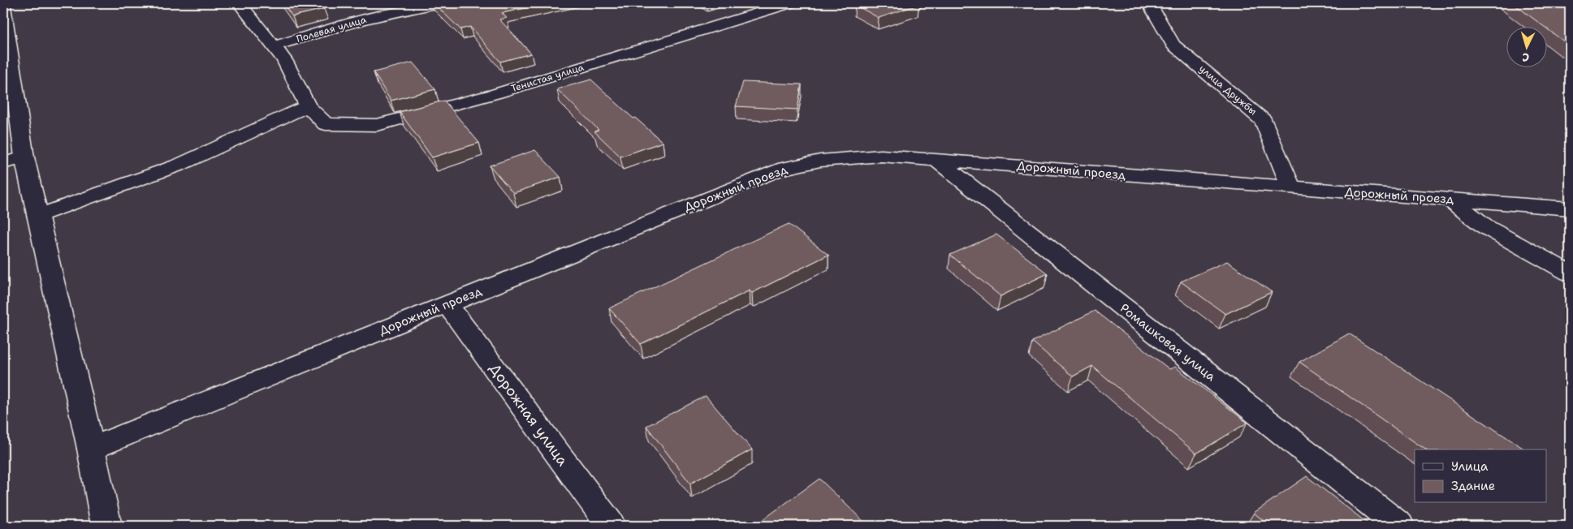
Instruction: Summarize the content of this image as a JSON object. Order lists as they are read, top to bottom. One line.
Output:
{"streets":{"street":["Полевая улица","Тенистая улица","улица Дружбы","Дорожный проезд","Ромашковая улица","Дорожная улица"]},"crossings":[["Полевая улица","Тенистая улица"],["улица Дружбы","Дорожный проезд"],["Дорожный проезд","Ромашковая улица"],["Дорожный проезд","Дорожная улица"]],"legend":["Улица","Здание"],"north":"bottom"}
